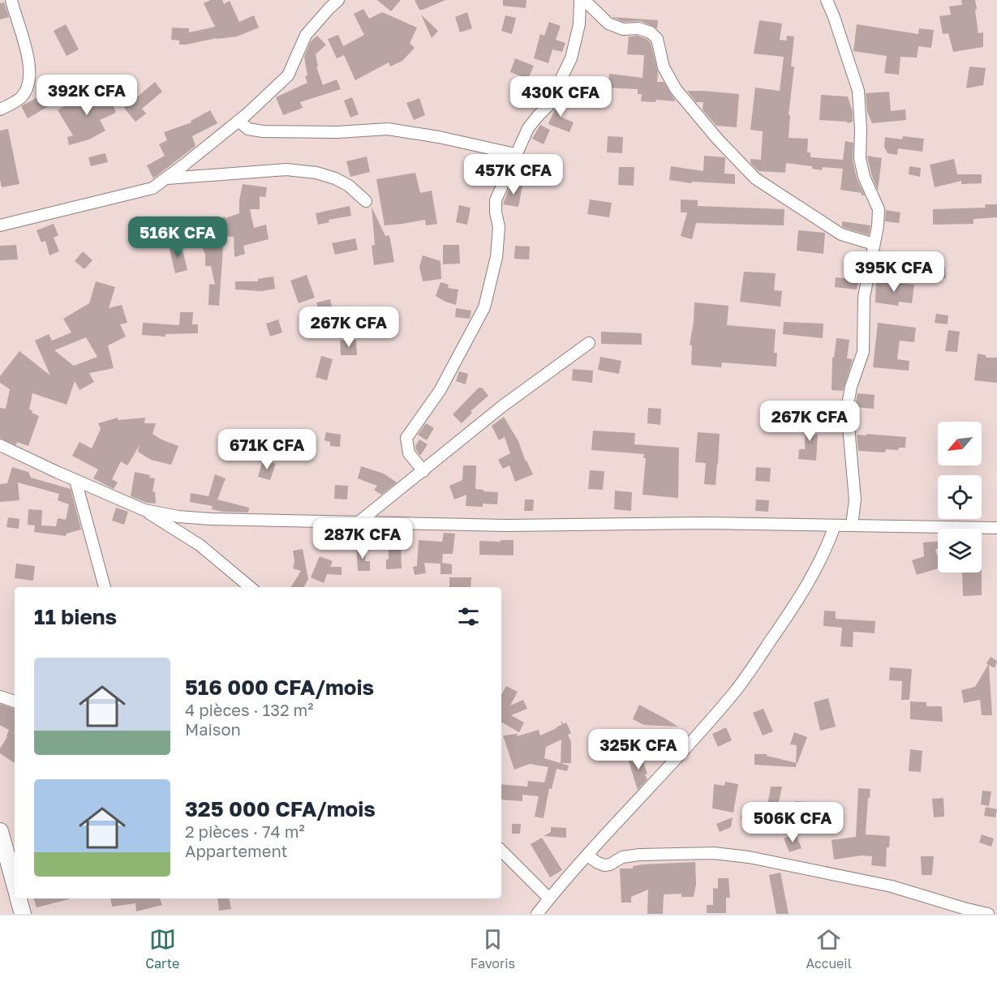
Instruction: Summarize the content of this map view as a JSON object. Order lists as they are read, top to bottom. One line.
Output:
{"north":"bottom left","page":{"price":["392K CFA","430K CFA","457K CFA","516K CFA","395K CFA","267K CFA","267K CFA","671K CFA","287K CFA","325K CFA","506K CFA"],"heading":"11 biens","list":[{"name":"516 000 CFA/mois","note":"4 pièces · 132 m² · Maison"},{"name":"325 000 CFA/mois","note":"2 pièces · 74 m² · Appartement"}],"tabs":["Carte","Favoris","Accueil"]}}
